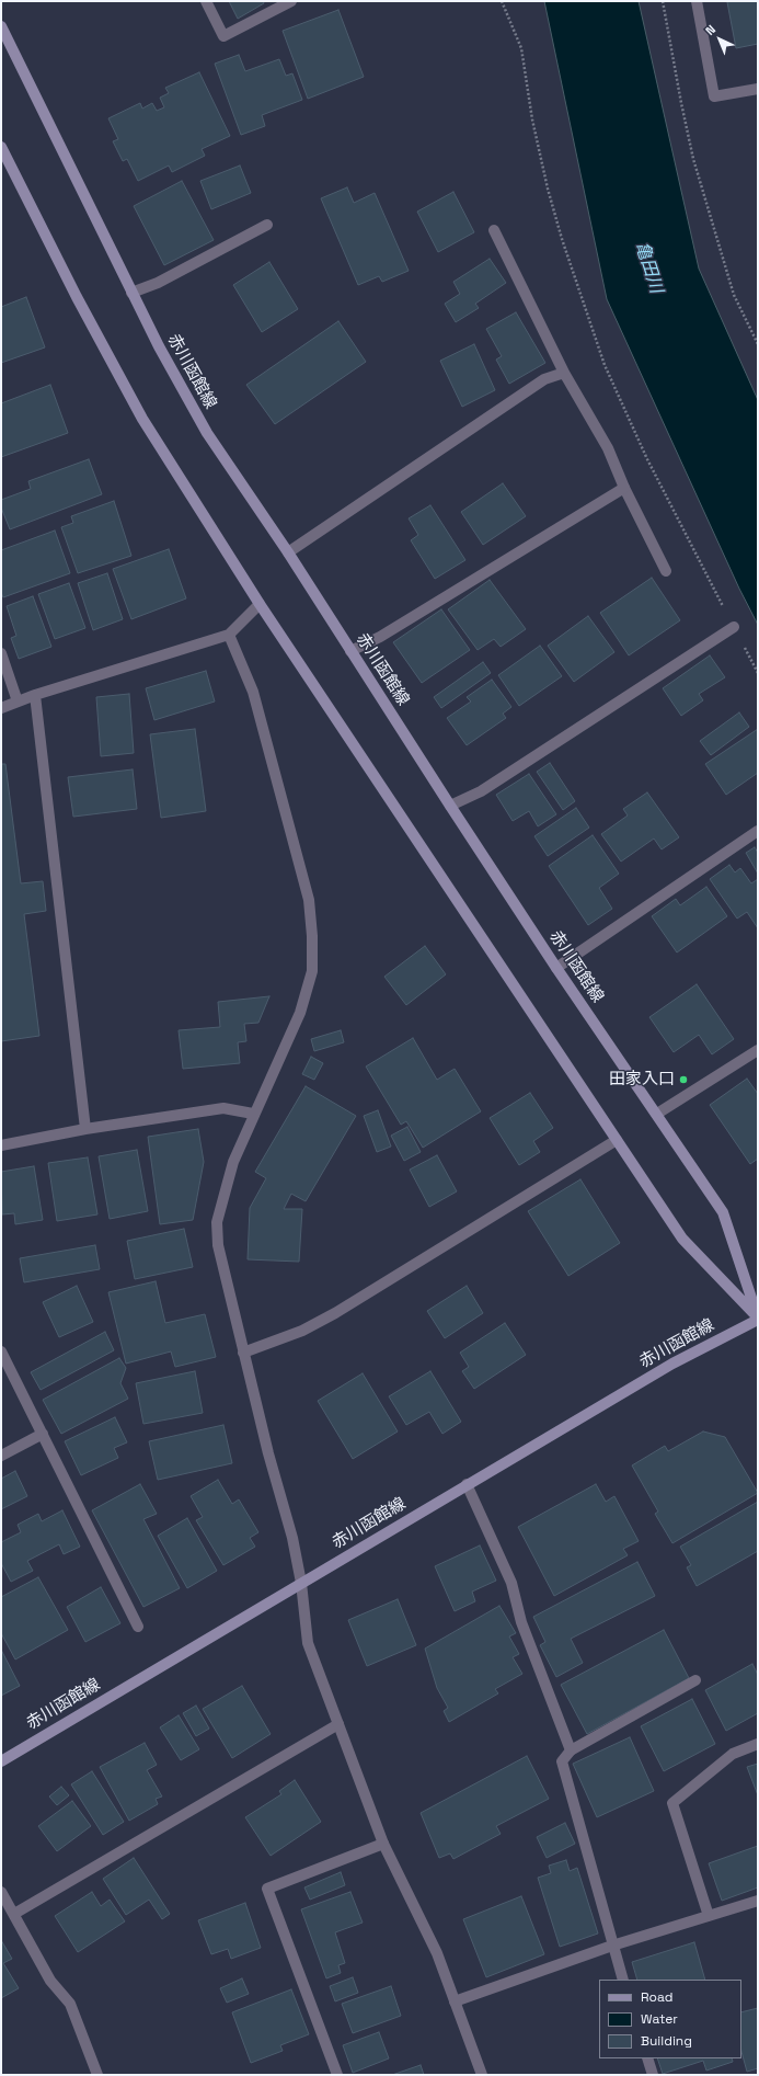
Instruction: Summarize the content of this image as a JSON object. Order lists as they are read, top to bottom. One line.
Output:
{"streets":{"main road":["赤川函館線"]},"water":["亀田川"],"places":["田家入口"],"legend":["Road","Water","Building"],"north":"top left"}
